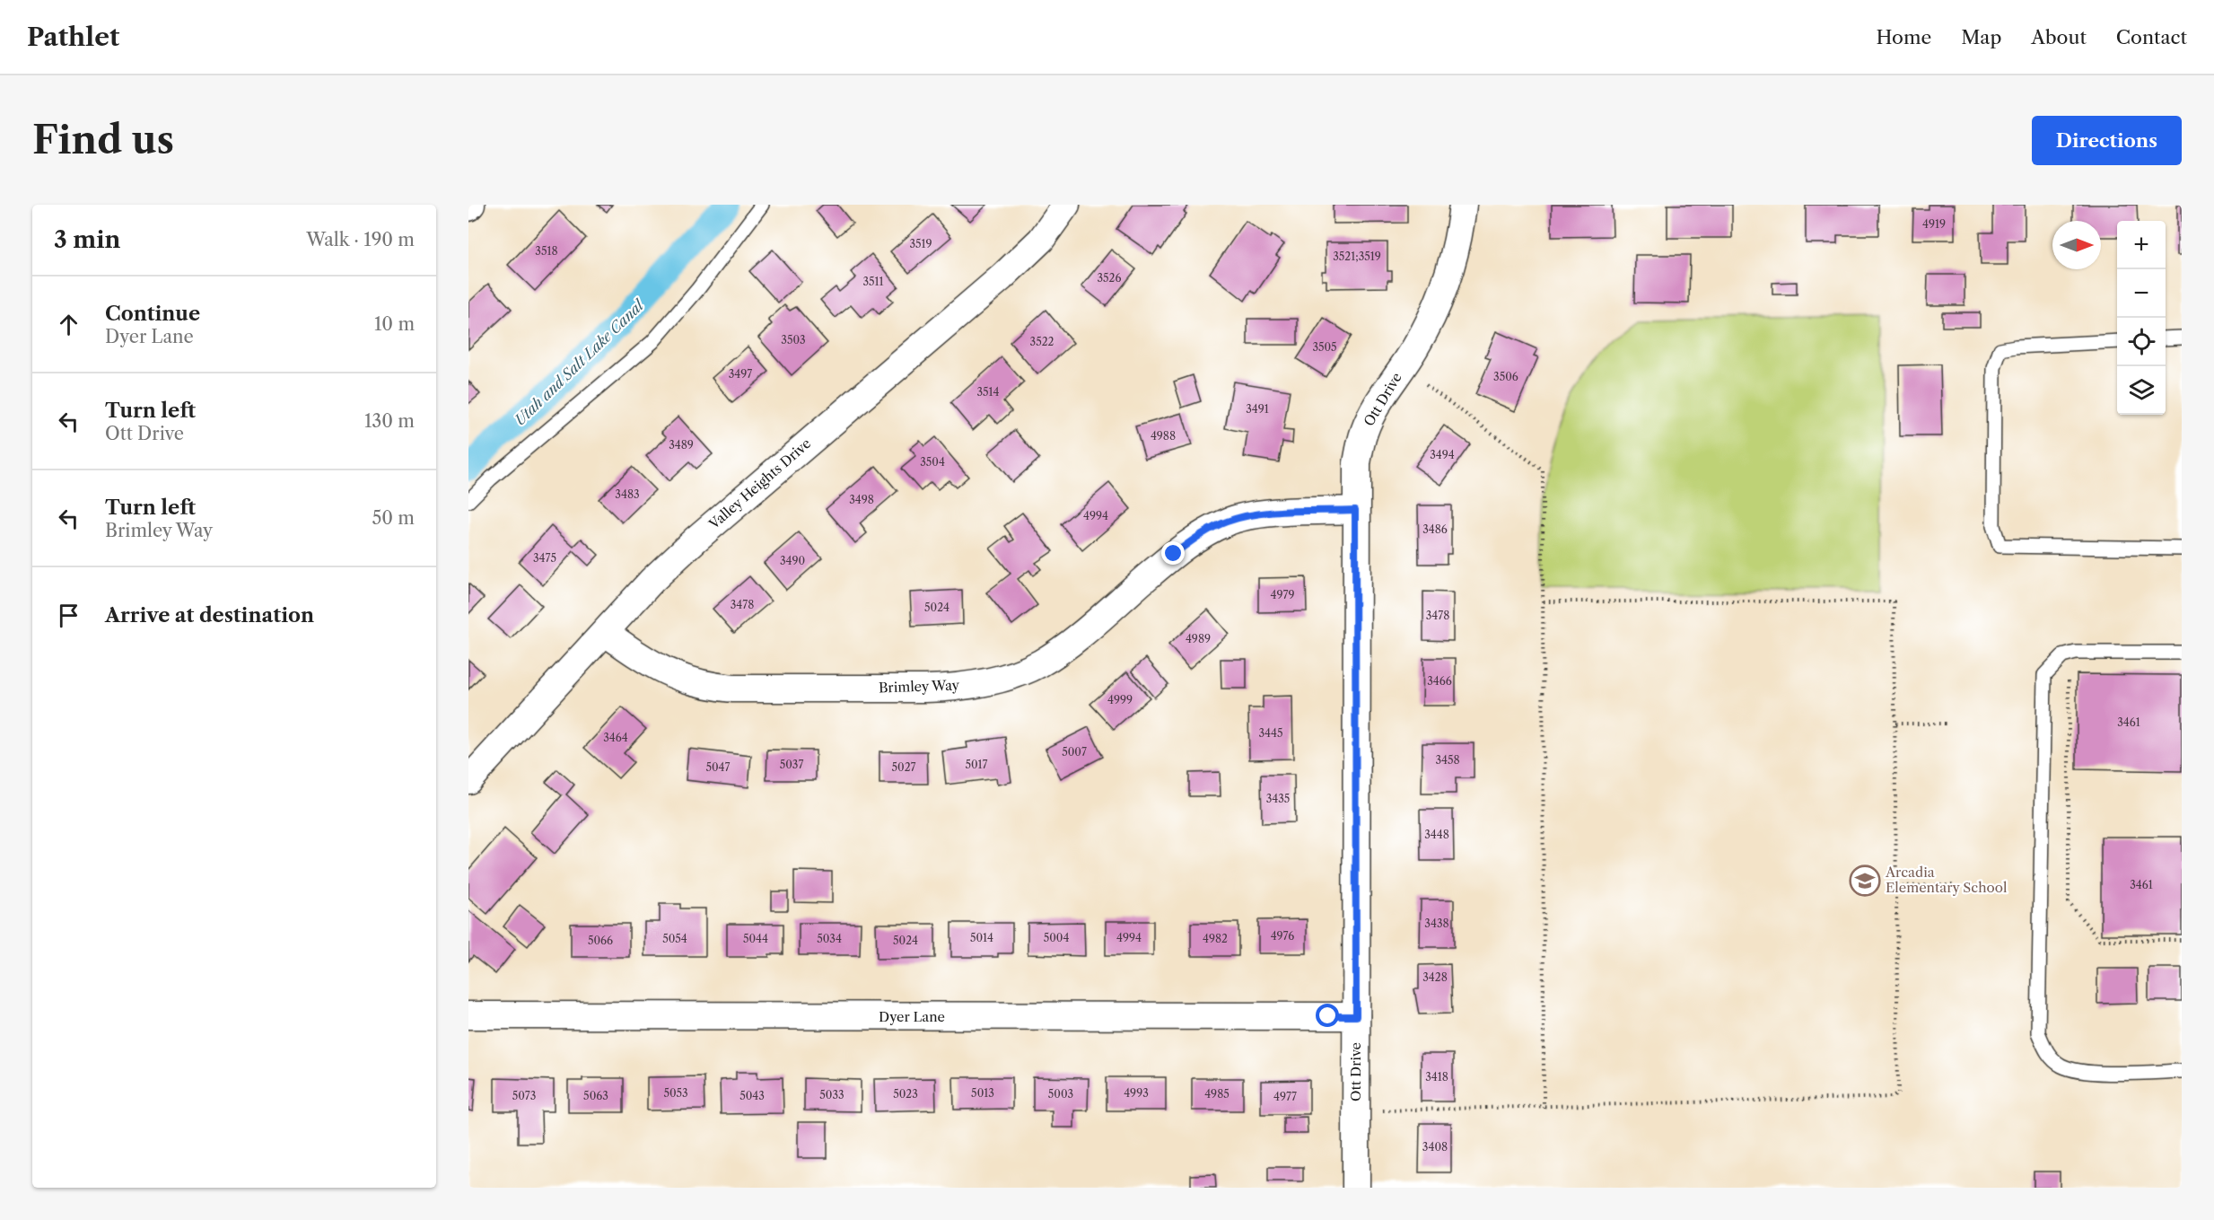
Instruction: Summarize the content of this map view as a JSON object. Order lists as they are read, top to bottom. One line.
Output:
{"streets":{"street":["Ott Drive","Valley Heights Drive","Brimley Way","Dyer Lane"]},"crossings":[["Ott Drive","Brimley Way"],["Ott Drive","Dyer Lane"],["Valley Heights Drive","Brimley Way"]],"water":["Utah and Salt Lake Canal"],"places":{"school or university":["Arcadia Elementary School"]},"house_numbers":["4919","3519","3518","3521;3519","3526","3511","3503","3522","3505","3497","3506","3514","3491","4988","3489","3494","3504","3483","3498","4994","3486","3475","3490","4979","3478","5024","3478","4989","3466","4999","3461","3445","3464","5007","3458","5037","5017","5047","5027","3435","3448","3461","3438","4976","5014","5004","4994","5054","5044","5034","4982","5066","5024","3428","3418","5053","5013","4993","5023","5003","4985","5033","5073","5063","5043","4977","3408"],"north":"right","page":{"header":"Pathlet","nav":["Home","Map","About","Contact"],"buttons":"Directions","title":"Find us","heading":["3 min","Walk · 190 m"],"map_buttons":["+","−"],"list":[["Continue","Dyer Lane","10 m"],["Turn left","Ott Drive","130 m"],["Turn left","Brimley Way","50 m"],"Arrive at destination"]}}
